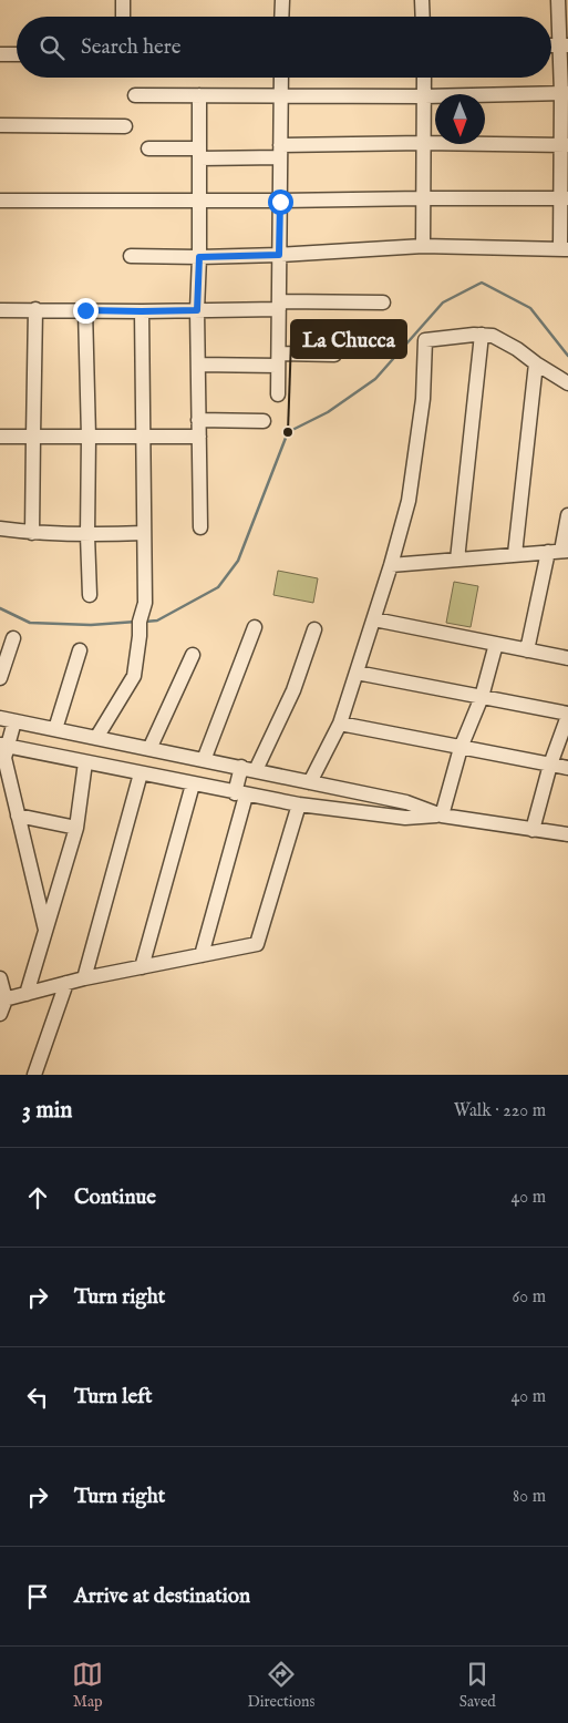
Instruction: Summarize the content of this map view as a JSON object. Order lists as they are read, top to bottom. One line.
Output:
{"places":["La Chucca"],"north":"bottom","page":{"search":"Search here","heading":["3 min","Walk · 220 m"],"list":[["Continue","40 m"],["Turn right","60 m"],["Turn left","40 m"],["Turn right","80 m"],"Arrive at destination"],"nav":["Map","Directions","Saved"]}}
